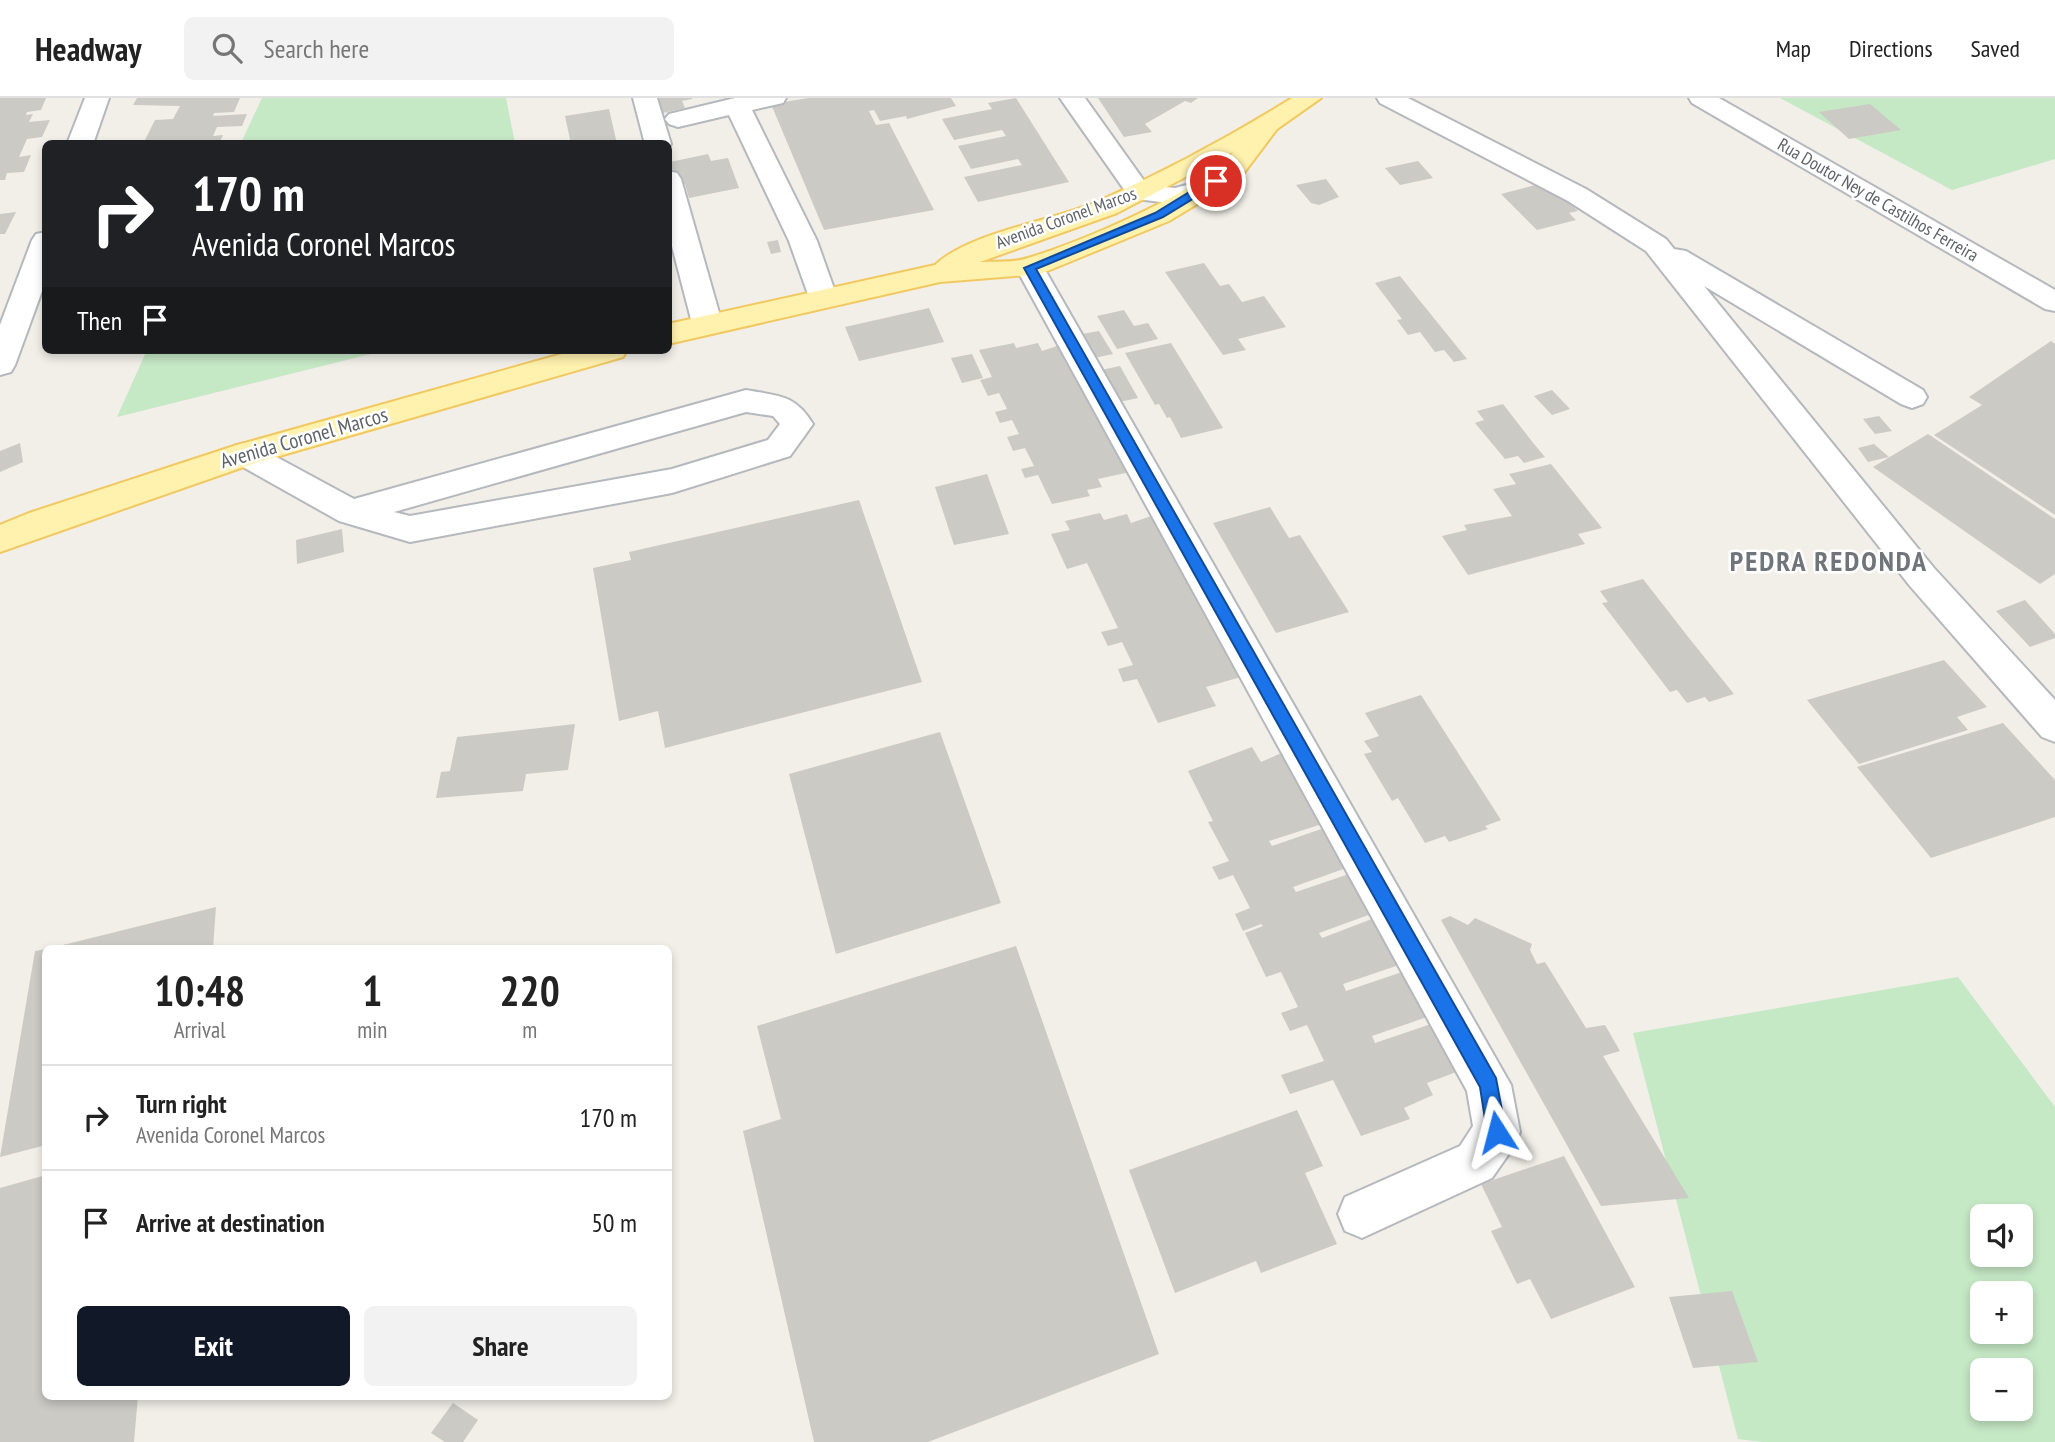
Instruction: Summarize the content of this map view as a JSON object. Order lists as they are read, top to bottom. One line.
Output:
{"streets":{"main road":["Avenida Coronel Marcos"],"street":["Rua Doutor Ney de Castilhos Ferreira"]},"districts":["PEDRA REDONDA"],"page":{"header":"Headway","search":"Search here","nav":["Map","Directions","Saved"],"turn":["170 m","Avenida Coronel Marcos"],"then":"Then","eta":["10:48","Arrival","1","min","220","m"],"list":[{"name":"Turn right","note":"Avenida Coronel Marcos","value":"170 m"},{"name":"Arrive at destination","value":"50 m"}],"map_buttons":["+","−"],"buttons":["Exit","Share"]}}
